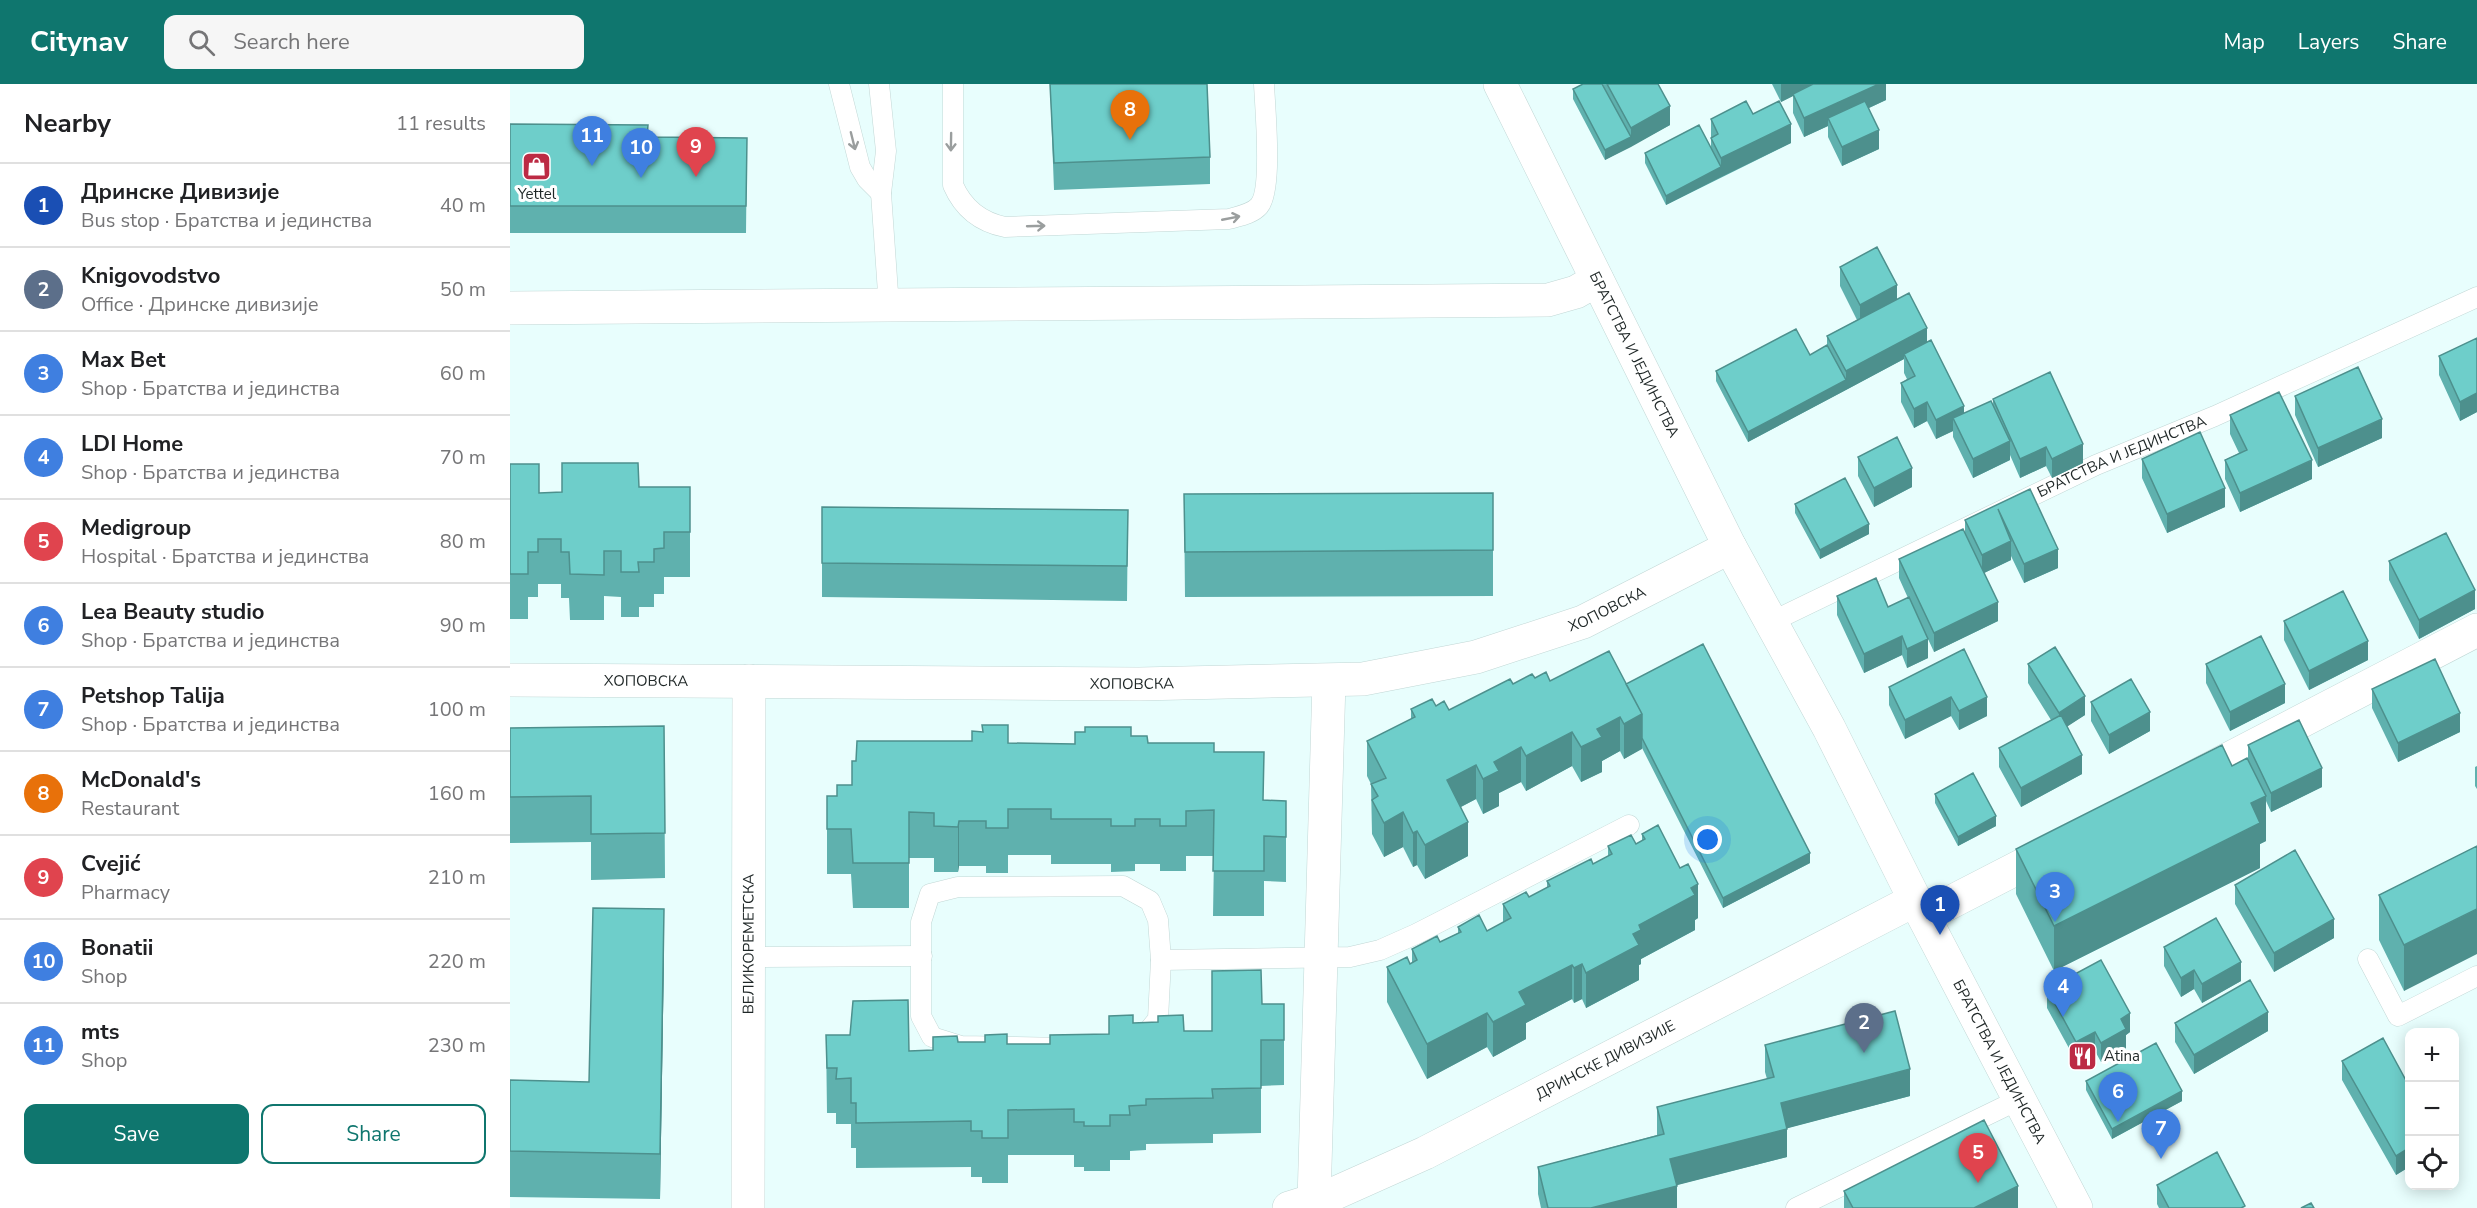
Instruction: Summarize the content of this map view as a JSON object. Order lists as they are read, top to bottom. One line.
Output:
{"streets":{"street":["БРАТСТВА И ЈЕДИНСТВА","ХОПОВСКА","ВЕЛИКОРЕМЕТСКА","ДРИНСКЕ ДИВИЗИЈЕ"]},"crossings":[["БРАТСТВА И ЈЕДИНСТВА","ХОПОВСКА"],["БРАТСТВА И ЈЕДИНСТВА","ДРИНСКЕ ДИВИЗИЈЕ"],["ХОПОВСКА","ВЕЛИКОРЕМЕТСКА"]],"places":{"shop":["Yettel"],"restaurant":["Atina"]},"page":{"header":"Citynav","search":"Search here","nav":["Map","Layers","Share"],"heading":["Nearby","11 results"],"pins":["8","11","9","10","3","1","4","2","6","7","5"],"list":[{"mark":"1","name":"Дринске Дивизије","note":"Bus stop · Братства и јединства","value":"40 m"},{"mark":"2","name":"Knigovodstvo","note":"Office · Дринске дивизије","value":"50 m"},{"mark":"3","name":"Max Bet","note":"Shop · Братства и јединства","value":"60 m"},{"mark":"4","name":"LDI Home","note":"Shop · Братства и јединства","value":"70 m"},{"mark":"5","name":"Medigroup","note":"Hospital · Братства и јединства","value":"80 m"},{"mark":"6","name":"Lea Beauty studio","note":"Shop · Братства и јединства","value":"90 m"},{"mark":"7","name":"Petshop Talija","note":"Shop · Братства и јединства","value":"100 m"},{"mark":"8","name":"McDonald's","note":"Restaurant","value":"160 m"},{"mark":"9","name":"Cvejić","note":"Pharmacy","value":"210 m"},{"mark":"10","name":"Bonatii","note":"Shop","value":"220 m"},{"mark":"11","name":"mts","note":"Shop","value":"230 m"}],"map_buttons":["+","−"],"buttons":["Save","Share"]}}
